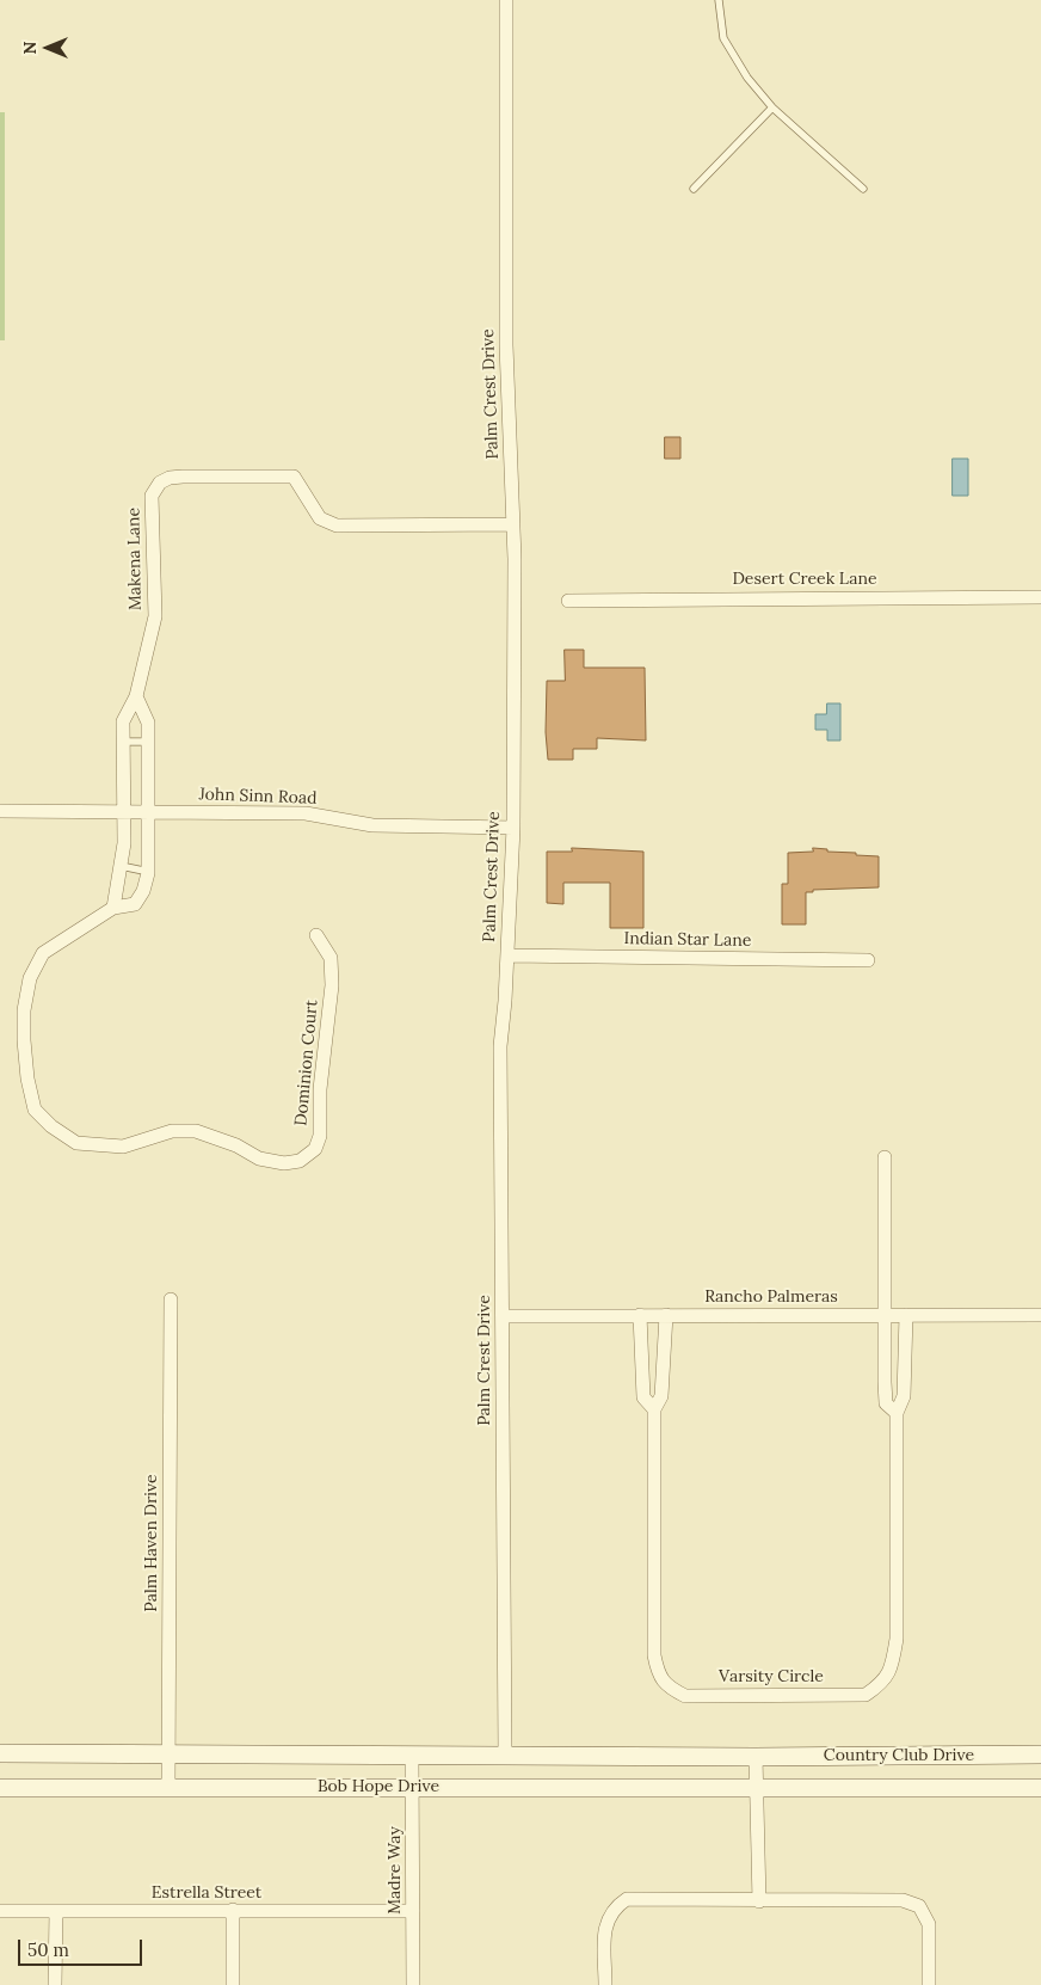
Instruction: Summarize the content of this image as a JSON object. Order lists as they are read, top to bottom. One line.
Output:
{"streets":{"main road":["Country Club Drive","Bob Hope Drive"],"street":["Palm Crest Drive","Makena Lane","Desert Creek Lane","John Sinn Road","Indian Star Lane","Dominion Court","Rancho Palmeras","Palm Haven Drive","Varsity Circle","Madre Way","Estrella Street"]},"crossings":[["Palm Crest Drive","Makena Lane"],["Palm Crest Drive","John Sinn Road"],["Palm Crest Drive","Indian Star Lane"],["Palm Crest Drive","Rancho Palmeras"],["Palm Crest Drive","Bob Hope Drive"],["Makena Lane","John Sinn Road"],["John Sinn Road","Dominion Court"],["Rancho Palmeras","Varsity Circle"],["Palm Haven Drive","Bob Hope Drive"],["Country Club Drive","Bob Hope Drive"],["Bob Hope Drive","Madre Way"],["Madre Way","Estrella Street"]],"scale_bar":"50 m","north":"left"}
